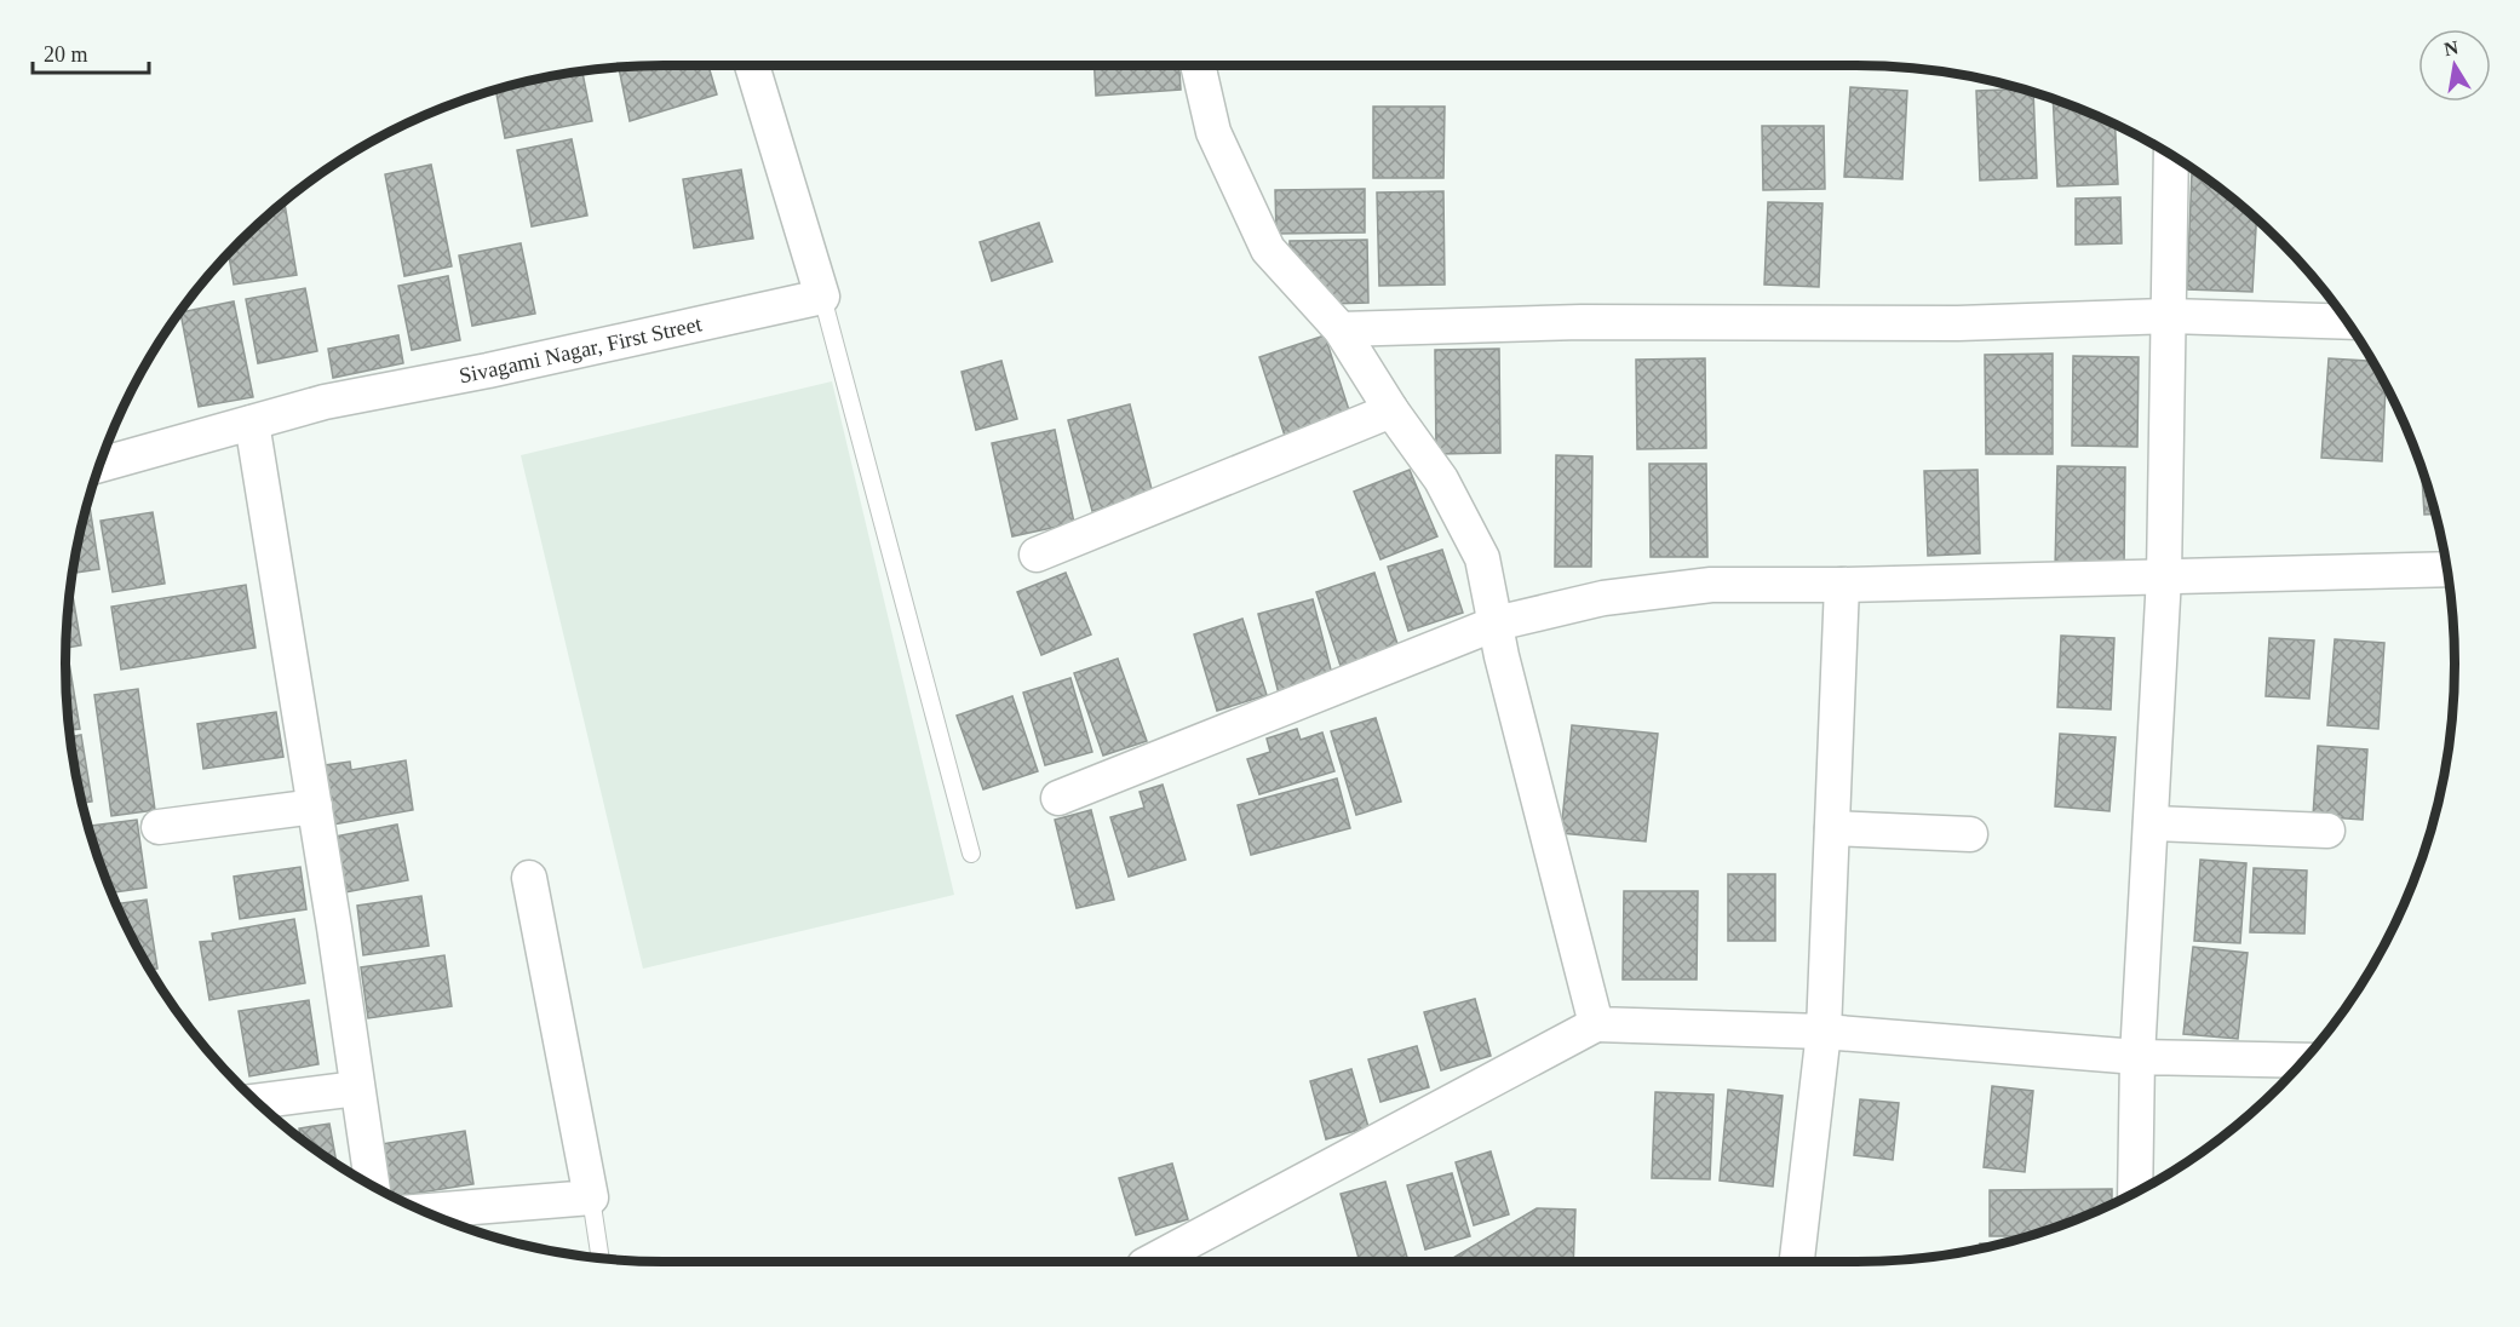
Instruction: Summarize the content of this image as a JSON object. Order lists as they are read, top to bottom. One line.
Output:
{"streets":{"street":["Sivagami Nagar, First Street"]},"scale_bar":"20 m","north":"top"}
